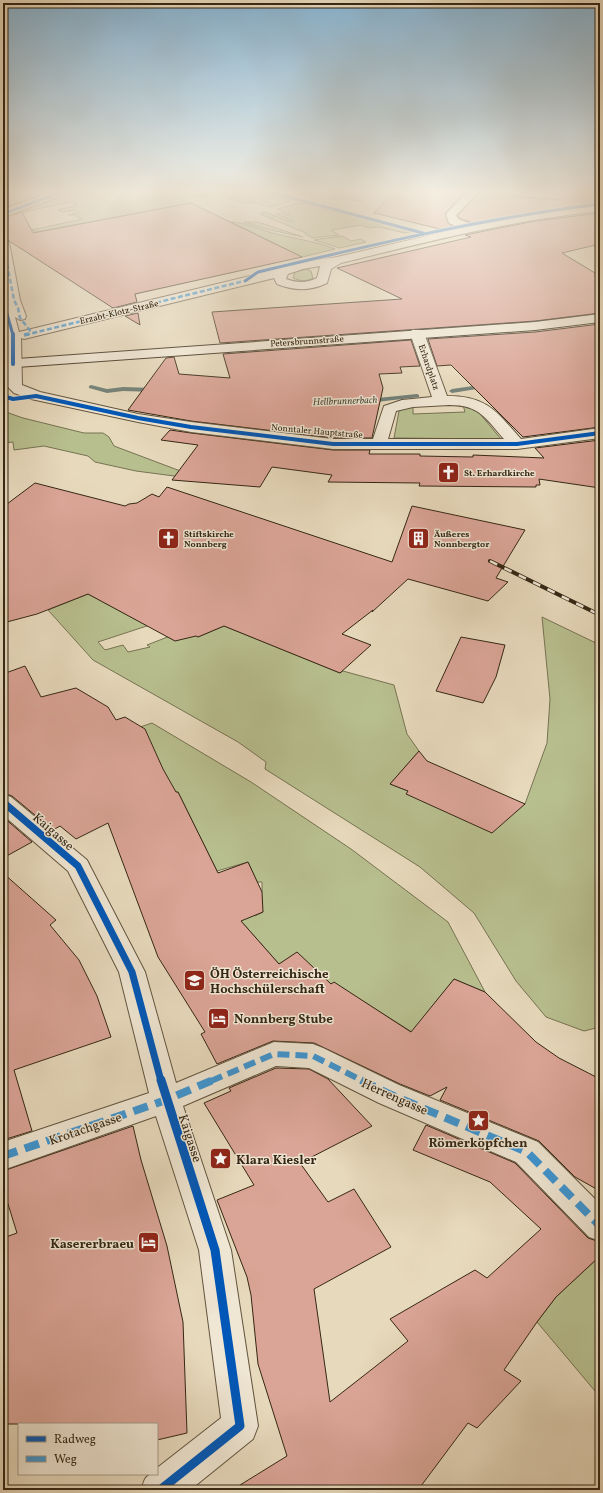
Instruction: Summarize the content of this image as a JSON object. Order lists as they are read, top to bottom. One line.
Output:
{"streets":{"street":["Erzabt-Klotz-Straße","Petersbrunnstraße","Erhardplatz","Nonntaler Hauptstraße","Kaigasse","Herrengasse","Krotachgasse"]},"crossings":[["Petersbrunnstraße","Erhardplatz"],["Petersbrunnstraße","Nonntaler Hauptstraße"],["Erhardplatz","Nonntaler Hauptstraße"],["Kaigasse","Herrengasse"],["Kaigasse","Krotachgasse"],["Herrengasse","Krotachgasse"]],"water":["Hellbrunnerbach"],"places":{"church":["St. Erhardkirche","Stiftskirche Nonnberg"],"building":["Äußeres Nonnbergtor"],"school or university":["ÖH Österreichische Hochschülerschaft"],"hotel":["Nonnberg Stube","Kasererbraeu"],"place":["Römerköpfchen","Klara Kiesler"]},"legend":["Radweg","Weg"]}
